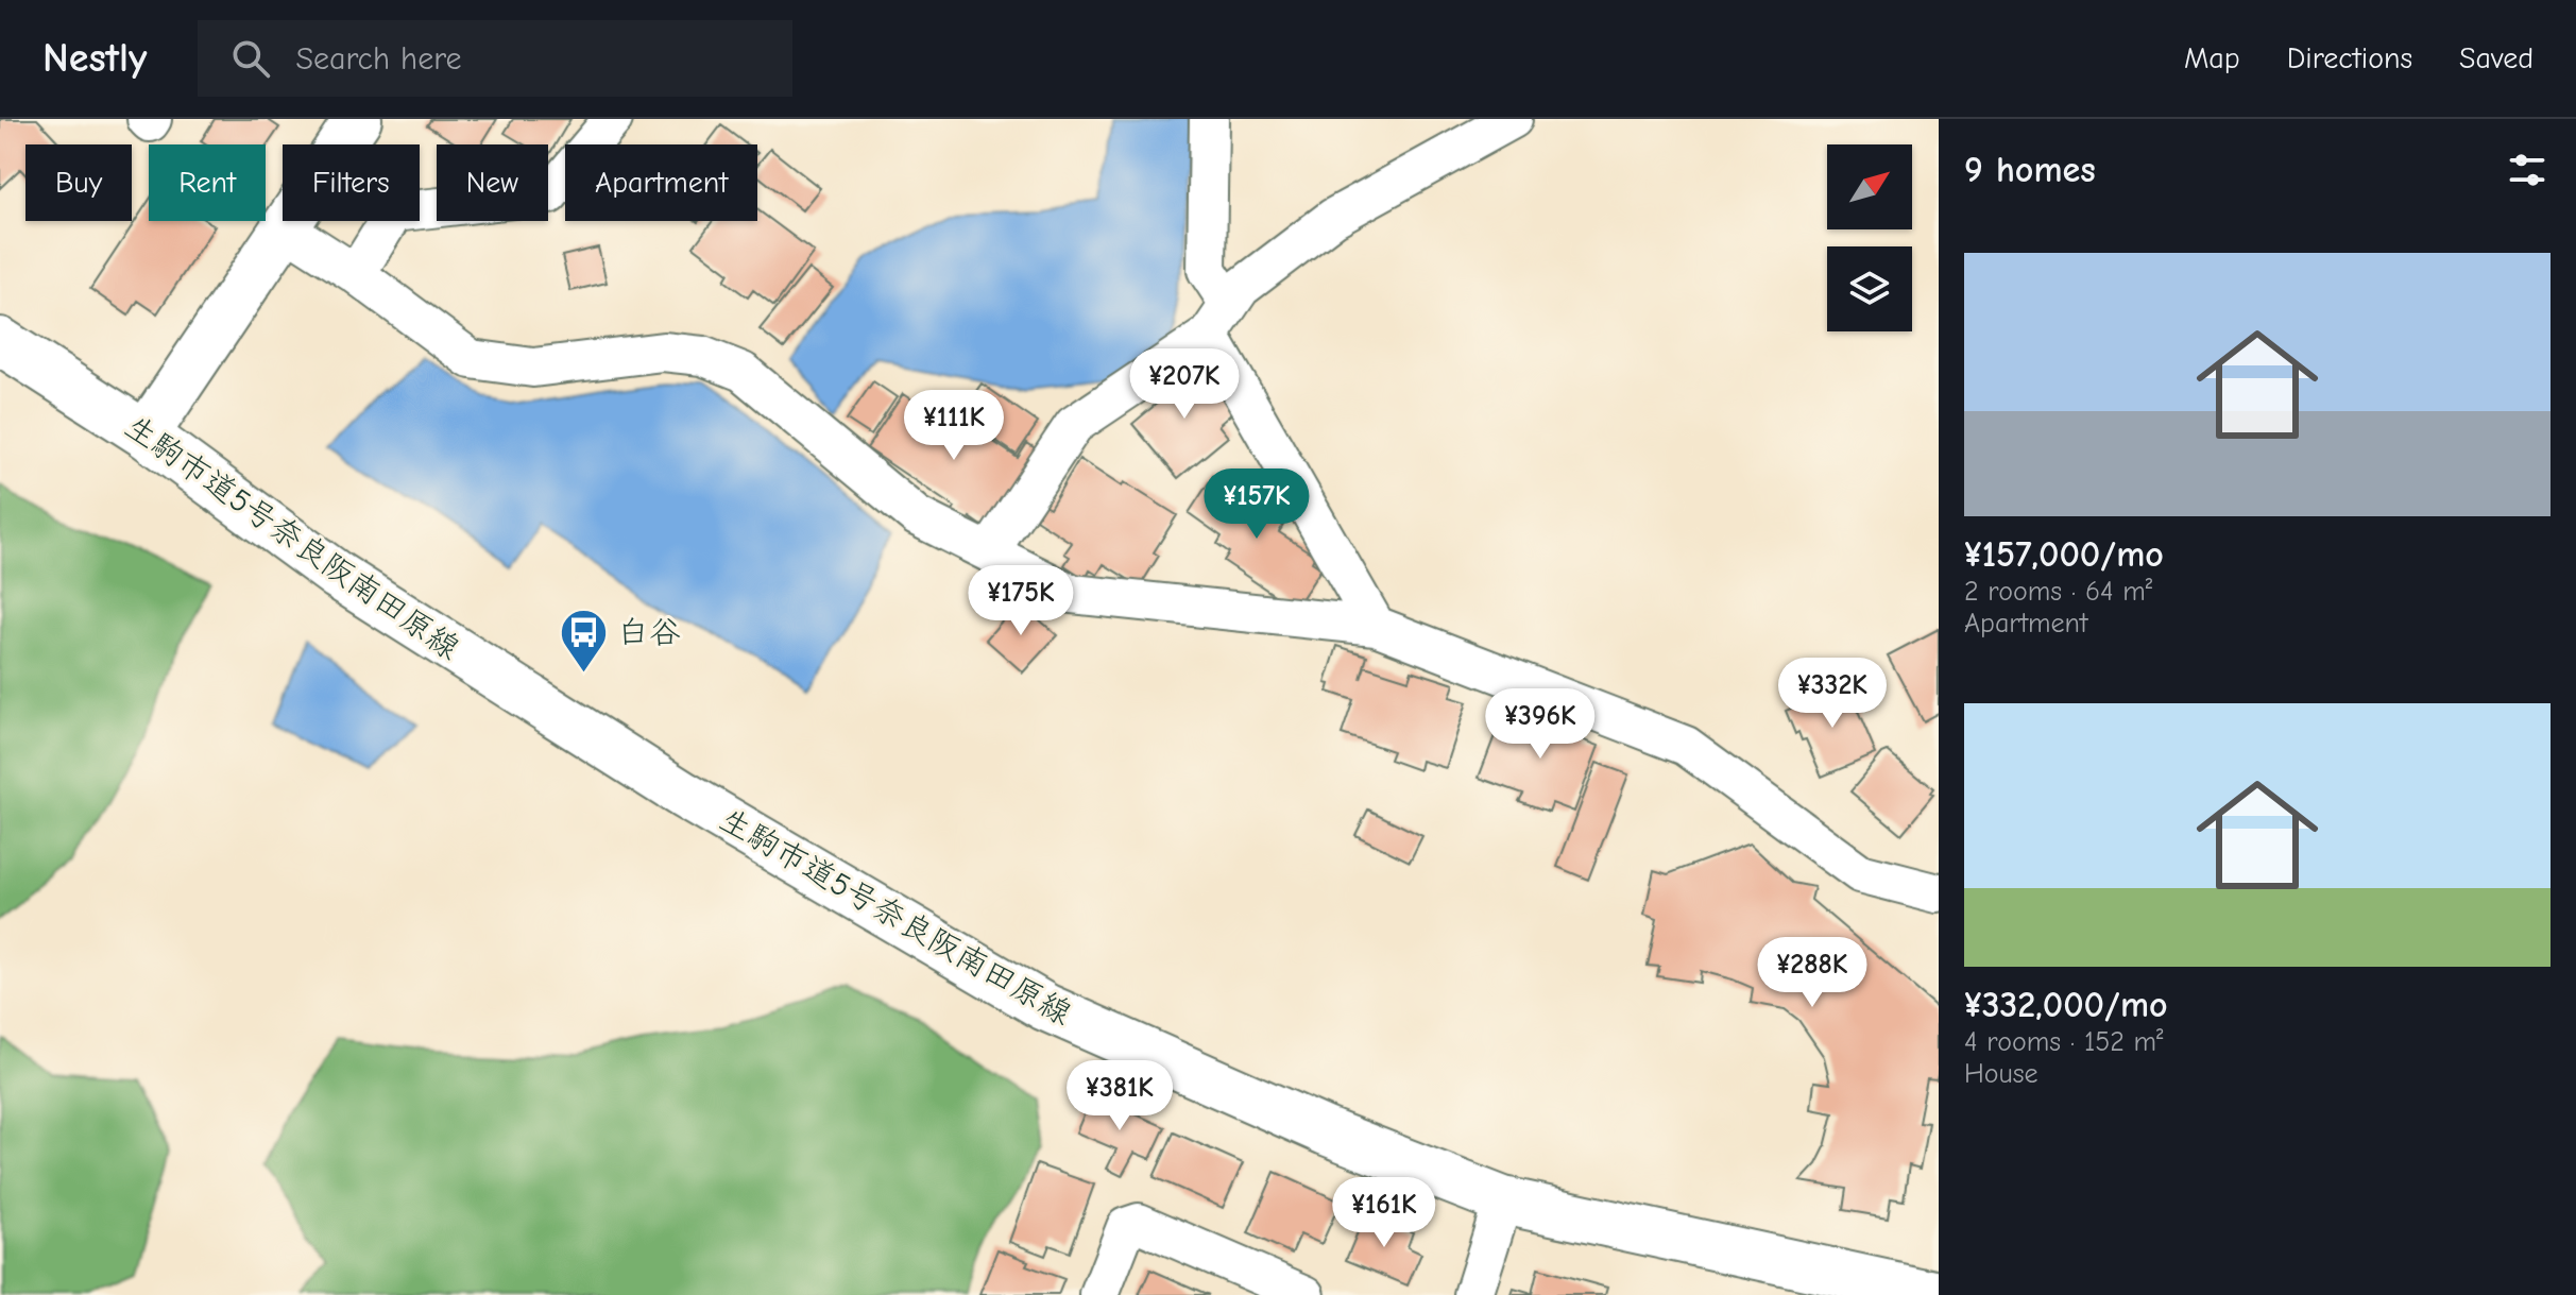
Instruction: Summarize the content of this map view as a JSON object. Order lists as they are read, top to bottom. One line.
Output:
{"streets":{"street":["生駒市道5号奈良阪南田原線"]},"places":{"bus stop":["白谷"]},"north":"top right","page":{"header":"Nestly","search":"Search here","nav":["Map","Directions","Saved"],"heading":"9 homes","chip":["Buy","Rent","Filters","New","Apartment"],"list":[{"name":"¥157,000/mo","note":"2 rooms · 64 m² · Apartment"},{"name":"¥332,000/mo","note":"4 rooms · 152 m² · House"}],"price":["¥207K","¥111K","¥157K","¥175K","¥332K","¥396K","¥288K","¥381K","¥161K"]}}
